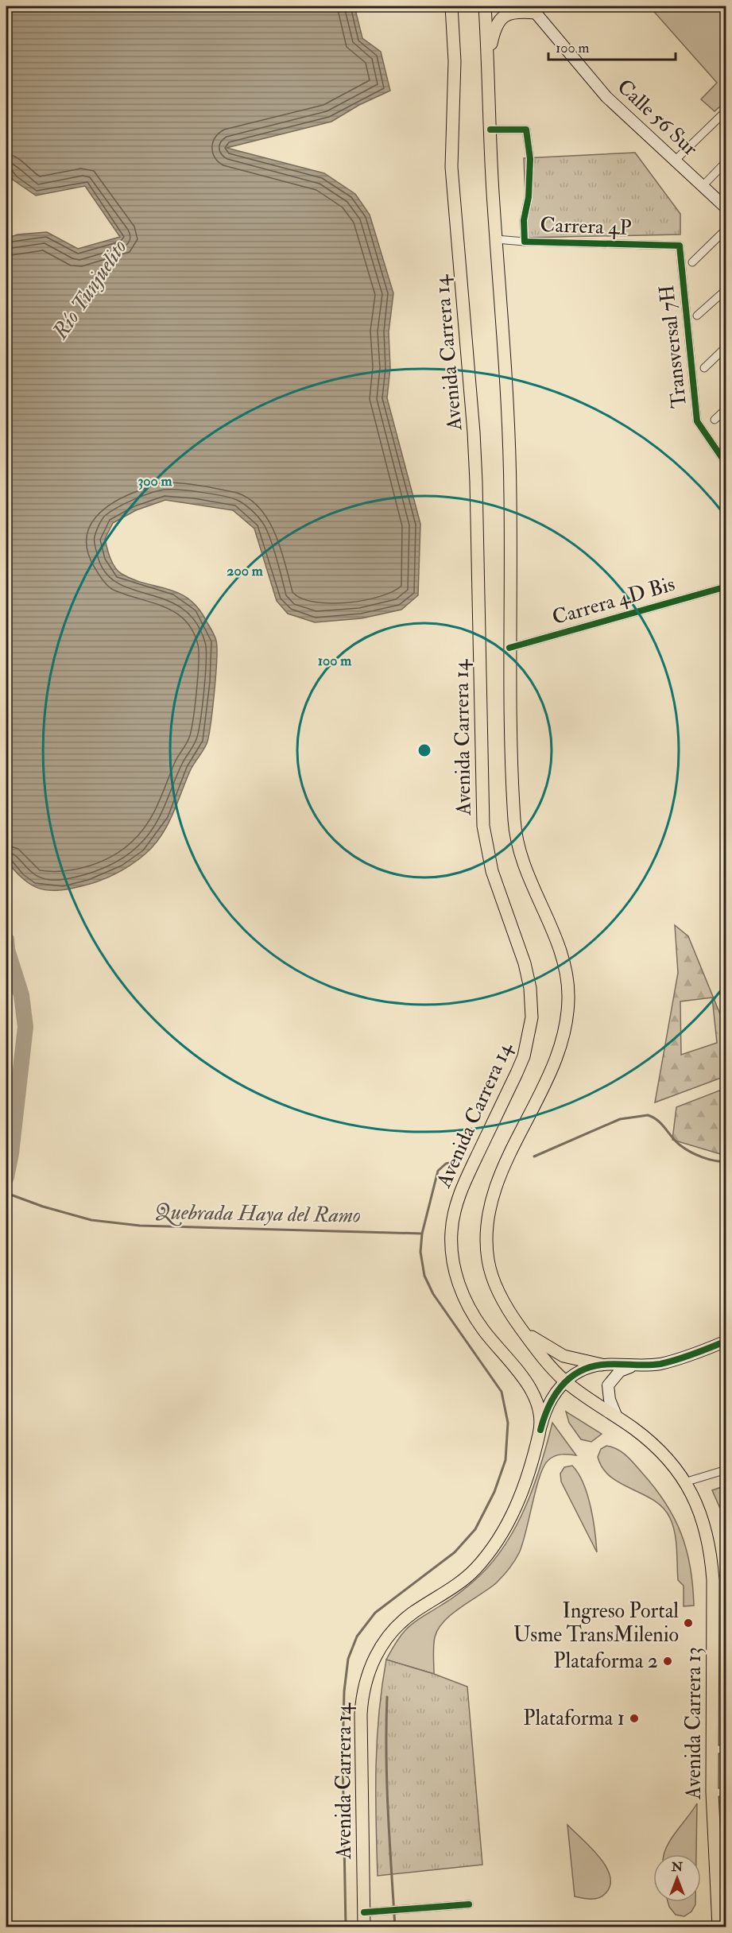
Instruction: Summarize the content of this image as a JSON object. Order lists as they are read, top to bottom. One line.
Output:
{"streets":{"main road":["Avenida Carrera 14","Avenida Carrera 13"],"street":["Calle 56 Sur","Carrera 4P","Transversal 7H","Carrera 4D Bis"]},"crossings":[["Carrera 4P","Transversal 7H"]],"water":["Río Tunjuelito","Quebrada Haya del Ramo"],"places":["Ingreso Portal Usme TransMilenio","Plataforma 2","Plataforma 1"],"scale_bar":"100 m","north":"top","rings":["300 m","200 m","100 m"]}
